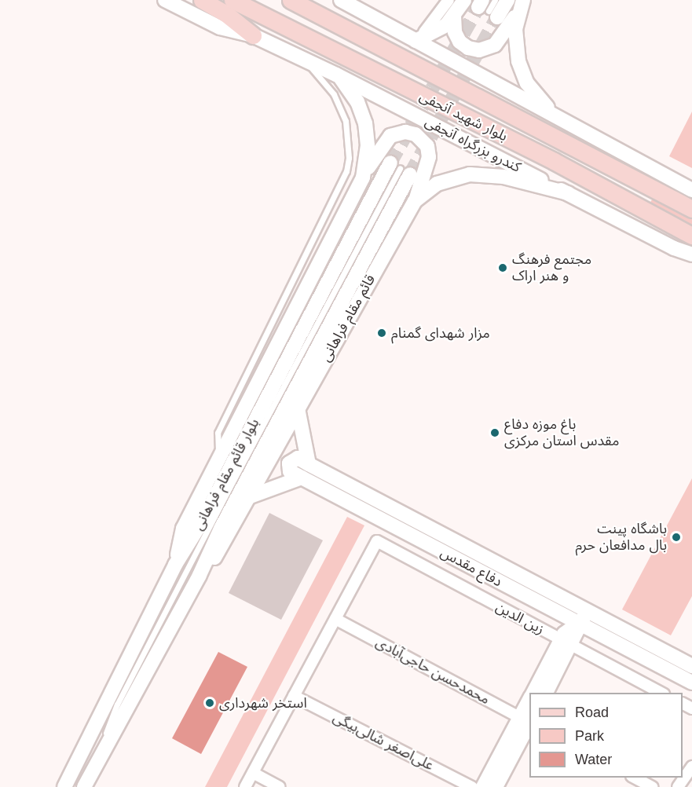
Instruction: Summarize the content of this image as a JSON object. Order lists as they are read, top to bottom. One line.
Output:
{"streets":{"main road":["بلوار شهید آنجفی"],"street":["کندرو بزرگراه آنجفی","قائم مقام فراهانی","بلوار قائم مقام فراهانی","دفاع مقدس","زین الدین","محمدحسن حاجی‌آبادی","علی‌اصغر شالی‌بیگی"]},"crossings":[["کندرو بزرگراه آنجفی","قائم مقام فراهانی"],["قائم مقام فراهانی","بلوار قائم مقام فراهانی"],["زین الدین","محمدحسن حاجی‌آبادی"]],"places":["مجتمع فرهنگ و هنر اراک","مزار شهدای گمنام","باغ موزه دفاع مقدس استان مرکزی","باشگاه پینت بال مدافعان حرم","استخر شهرداری"],"legend":["Road","Park","Water"]}
